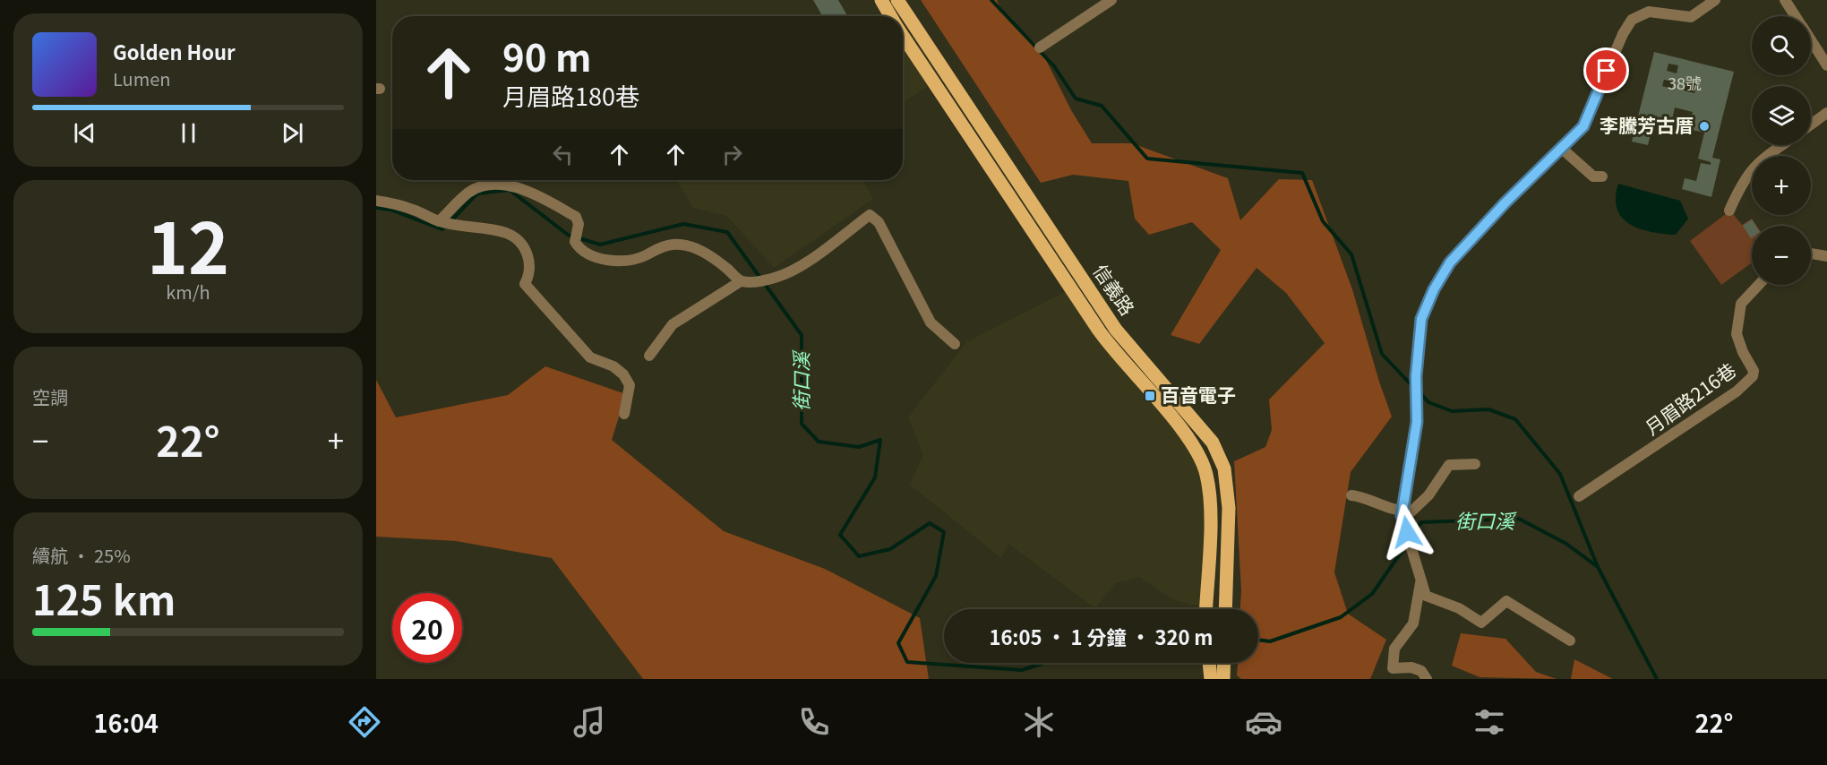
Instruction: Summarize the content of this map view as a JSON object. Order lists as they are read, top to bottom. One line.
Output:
{"streets":{"main road":["信義路"],"street":["月眉路216巷"]},"water":["街口溪"],"places":{"other":["李騰芳古厝"],"transit":["百音電子"]},"house_numbers":["38號"],"page":{"map_buttons":["+","−"],"turn":["90 m","月眉路180巷"],"song":["Golden Hour","Lumen"],"tile":[["12","km/h"],"空調",["續航 · 25%","125 km"]],"heat":["−","22°","+"],"limit":"20","trip":"16:05 · 1 分鐘 · 320 m","tabs":["16:04","22°"]}}
